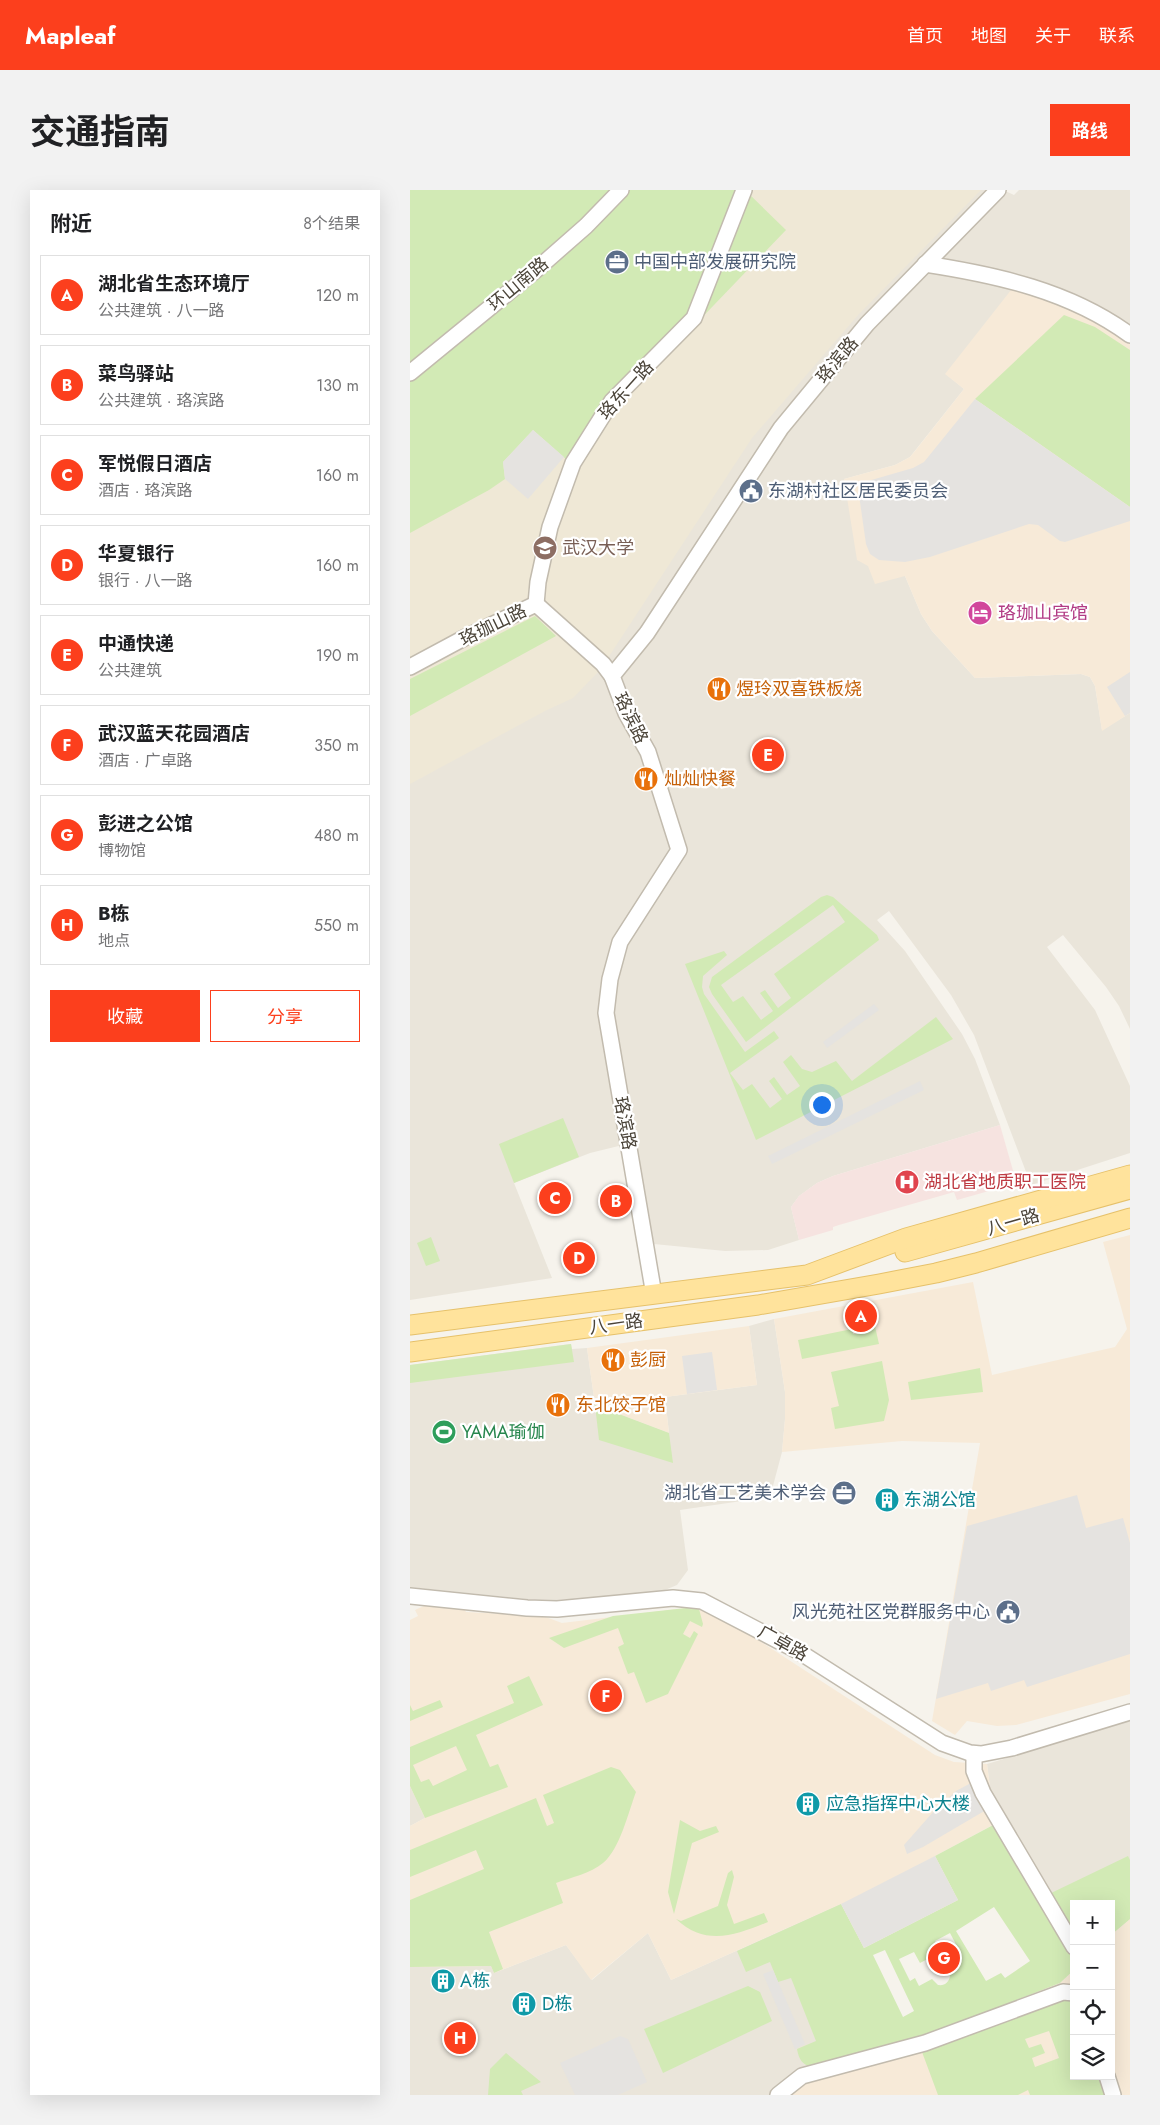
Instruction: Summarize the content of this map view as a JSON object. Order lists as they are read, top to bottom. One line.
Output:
{"streets":{"main road":["八一路"],"street":["环山南路","珞滨路","珞东一路","珞珈山路","广卓路"]},"crossings":[["珞滨路","珞珈山路"],["珞滨路","八一路"],["珞东一路","珞珈山路"]],"places":{"office":["中国中部发展研究院","湖北省工艺美术学会"],"public building":["东湖村社区居民委员会","风光苑社区党群服务中心"],"school or university":["武汉大学"],"hotel":["珞珈山宾馆"],"restaurant":["煜玲双喜铁板烧","灿灿快餐","彭厨","东北饺子馆"],"hospital":["湖北省地质职工医院"],"sports":["YAMA瑜伽"],"building":["东湖公馆","应急指挥中心大楼","A栋","D栋"]},"page":{"header":"Mapleaf","nav":["首页","地图","关于","联系"],"title":"交通指南","buttons":["路线",["收藏","分享"]],"heading":["附近","8个结果"],"list":[{"mark":"A","name":"湖北省生态环境厅","note":"公共建筑 · 八一路","value":"120 m"},{"mark":"B","name":"菜鸟驿站","note":"公共建筑 · 珞滨路","value":"130 m"},{"mark":"C","name":"军悦假日酒店","note":"酒店 · 珞滨路","value":"160 m"},{"mark":"D","name":"华夏银行","note":"银行 · 八一路","value":"160 m"},{"mark":"E","name":"中通快递","note":"公共建筑","value":"190 m"},{"mark":"F","name":"武汉蓝天花园酒店","note":"酒店 · 广卓路","value":"350 m"},{"mark":"G","name":"彭进之公馆","note":"博物馆","value":"480 m"},{"mark":"H","name":"B栋","note":"地点","value":"550 m"}],"pins":["E","C","B","D","A","F","G","H"],"map_buttons":["+","−"]}}
